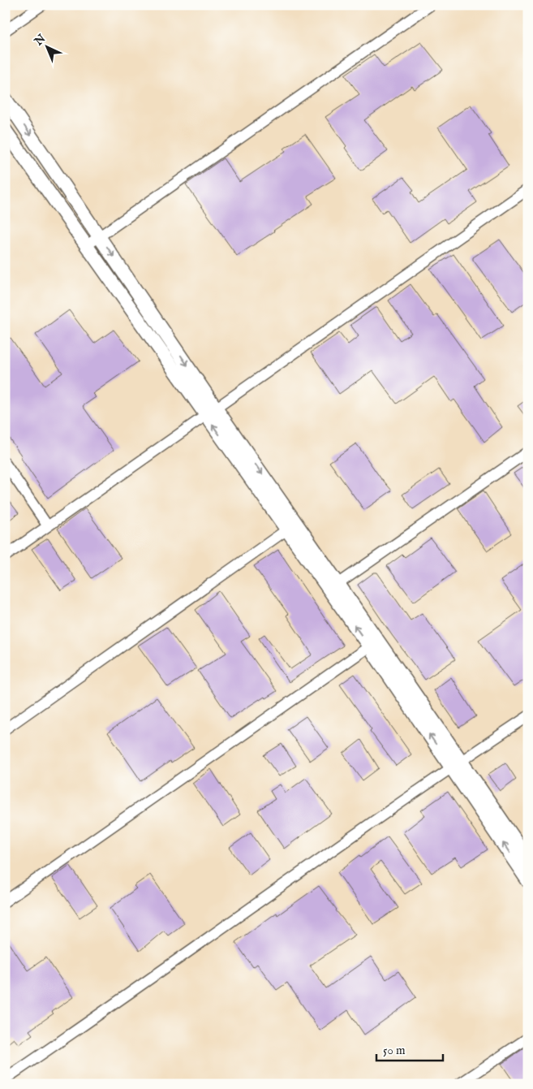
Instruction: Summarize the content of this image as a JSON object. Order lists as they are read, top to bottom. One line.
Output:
{"scale_bar":"50 m","north":"top left"}
